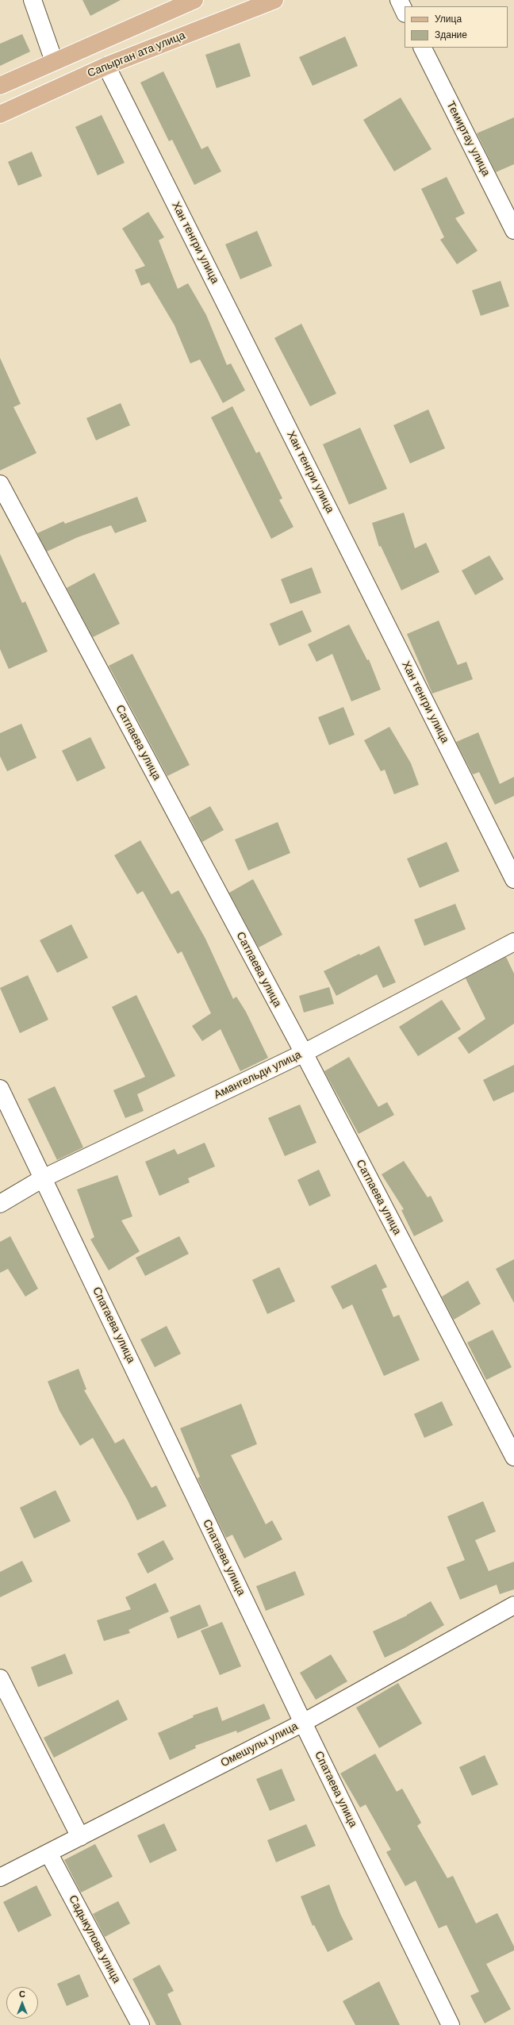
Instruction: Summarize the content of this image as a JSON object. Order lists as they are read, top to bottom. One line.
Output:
{"streets":{"main road":["Сапырган ата улица"],"street":["Темиртау улица","Хан тенгри улица","Сатпаева улица","Амангельди улица","Спатаева улица","Омешулы улица","Садыкулова улица"]},"crossings":[["Сапырган ата улица","Хан тенгри улица"],["Сатпаева улица","Амангельди улица"],["Амангельди улица","Спатаева улица"],["Спатаева улица","Омешулы улица"],["Омешулы улица","Садыкулова улица"]],"legend":["Улица","Здание"],"north":"top"}
